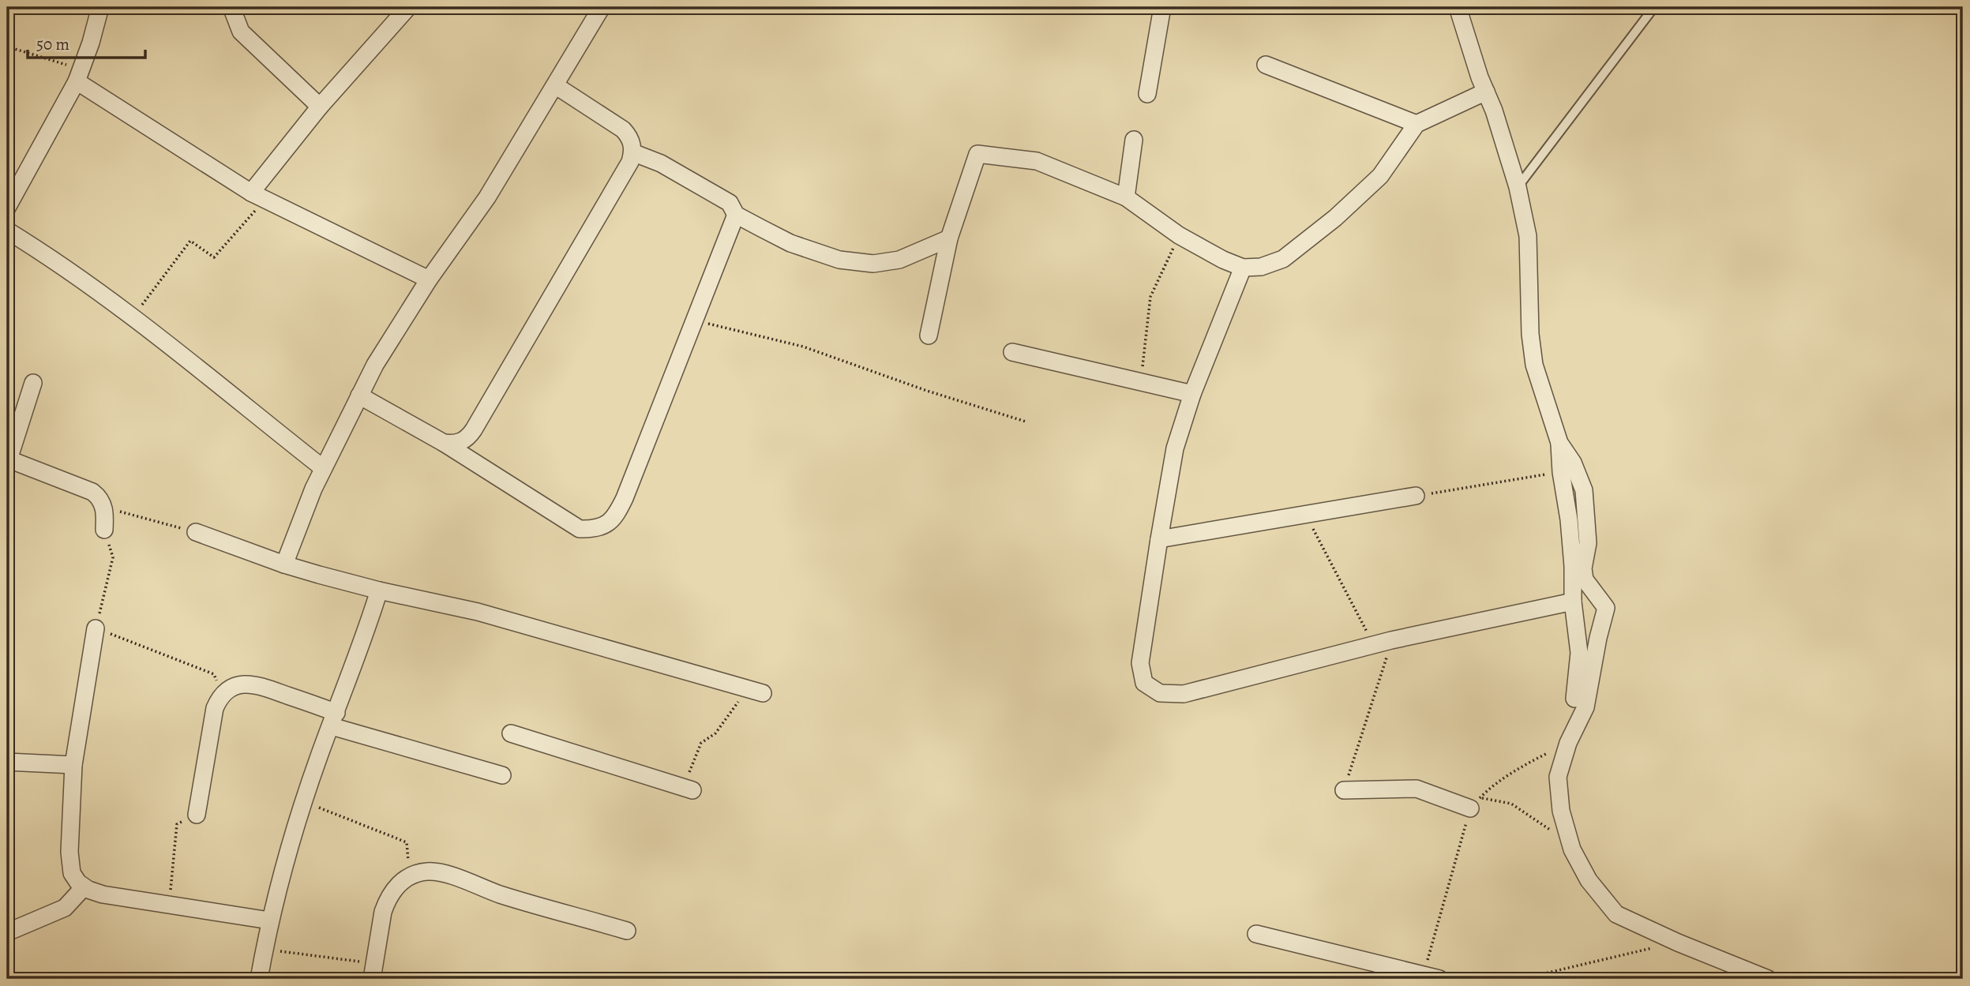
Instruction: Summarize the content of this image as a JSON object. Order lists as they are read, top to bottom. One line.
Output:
{"scale_bar":"50 m"}
